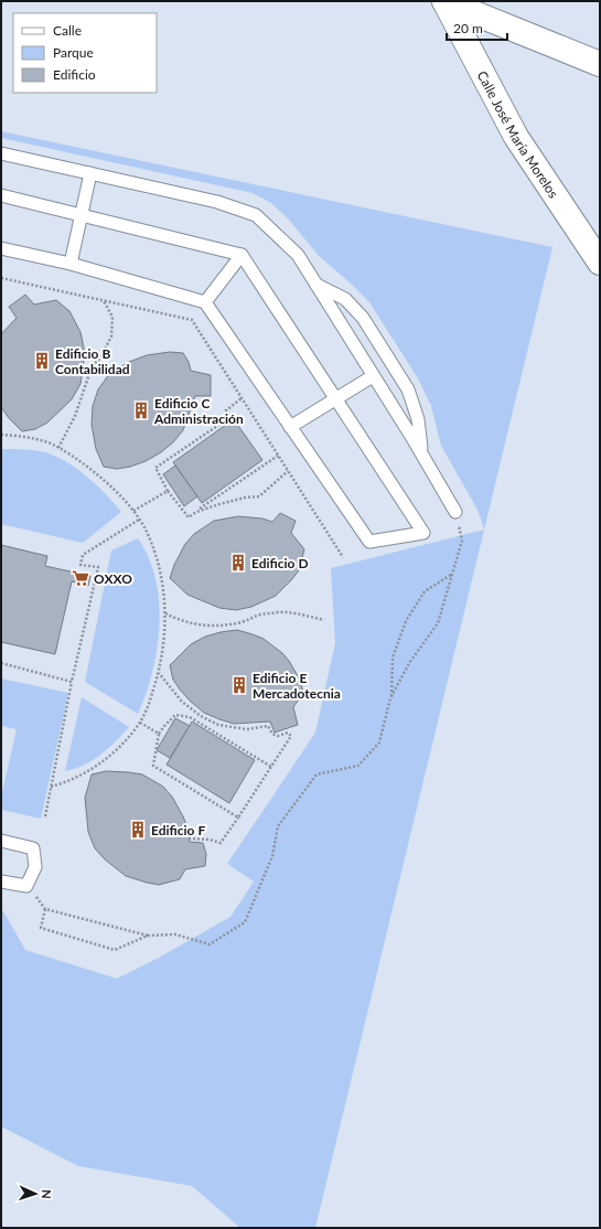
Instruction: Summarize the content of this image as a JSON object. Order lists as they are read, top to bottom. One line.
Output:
{"streets":{"street":["Calle José María Morelos"]},"places":{"building":["Edificio B Contabilidad","Edificio C Administración","Edificio D","Edificio E Mercadotecnia","Edificio F"],"supermarket":["OXXO"]},"legend":["Calle","Parque","Edificio"],"scale_bar":"20 m","north":"right"}
